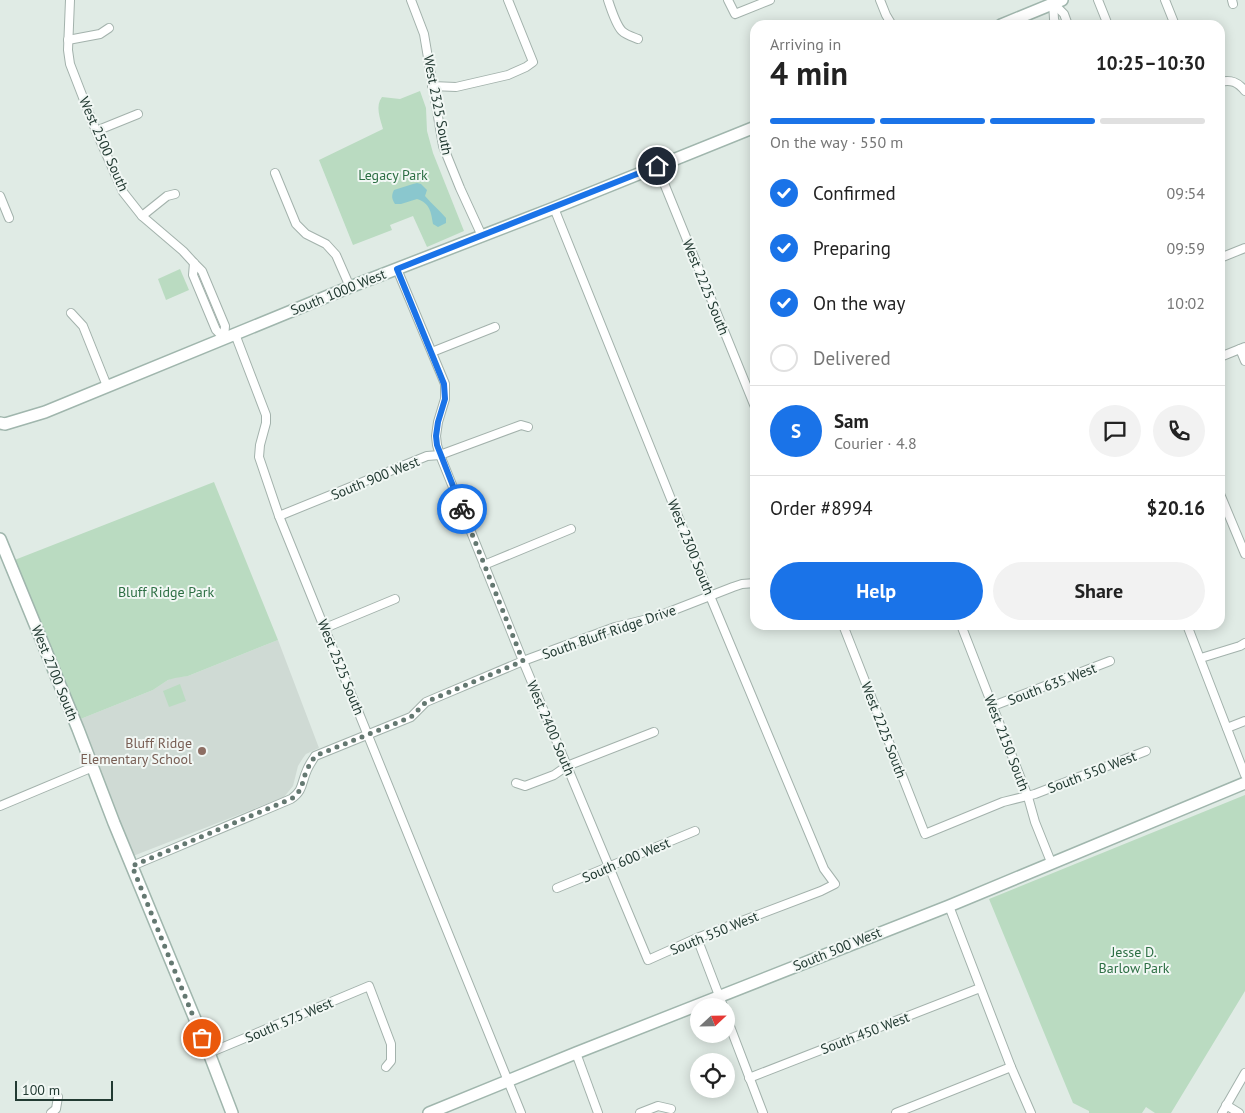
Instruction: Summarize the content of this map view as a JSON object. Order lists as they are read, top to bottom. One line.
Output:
{"streets":{"main road":["South 1000 West","West 2700 South","South 500 West"],"street":["West 2325 South","West 2500 South","West 2225 South","South 900 West","West 2300 South","South Bluff Ridge Drive","West 2525 South","South 635 West","West 2400 South","West 2150 South","South 550 West","South 600 West","South 575 West","South 450 West"]},"crossings":[["West 2325 South","South 1000 West"],["West 2500 South","South 1000 West"],["West 2500 South","West 2525 South"],["West 2225 South","South 1000 West"],["West 2225 South","South 550 West"],["South 1000 West","West 2300 South"],["South 1000 West","West 2525 South"],["South 1000 West","West 2400 South"],["South 900 West","West 2525 South"],["South 900 West","West 2400 South"],["West 2300 South","South Bluff Ridge Drive"],["West 2300 South","South 550 West"],["South Bluff Ridge Drive","West 2525 South"],["South Bluff Ridge Drive","West 2700 South"],["South Bluff Ridge Drive","West 2400 South"],["West 2525 South","South 500 West"],["West 2700 South","South 575 West"],["South 635 West","West 2150 South"],["West 2400 South","South 550 West"],["West 2400 South","South 600 West"],["West 2150 South","South 550 West"],["West 2150 South","South 500 West"]],"parks":["Legacy Park","Bluff Ridge Park","Jesse D. Barlow Park"],"places":["Bluff Ridge Elementary School"],"scale_bar":"100 m","north":"right","page":{"heading":["4 min","Arriving in","10:25–10:30"],"panel":["Sam","Courier · 4.8","Order #8994","$20.16"],"bar":"On the way · 550 m","list":[["Confirmed","09:54"],["Preparing","09:59"],["On the way","10:02"],"Delivered"],"round":"S","buttons":["Help","Share"],"scale":"100 m"}}
